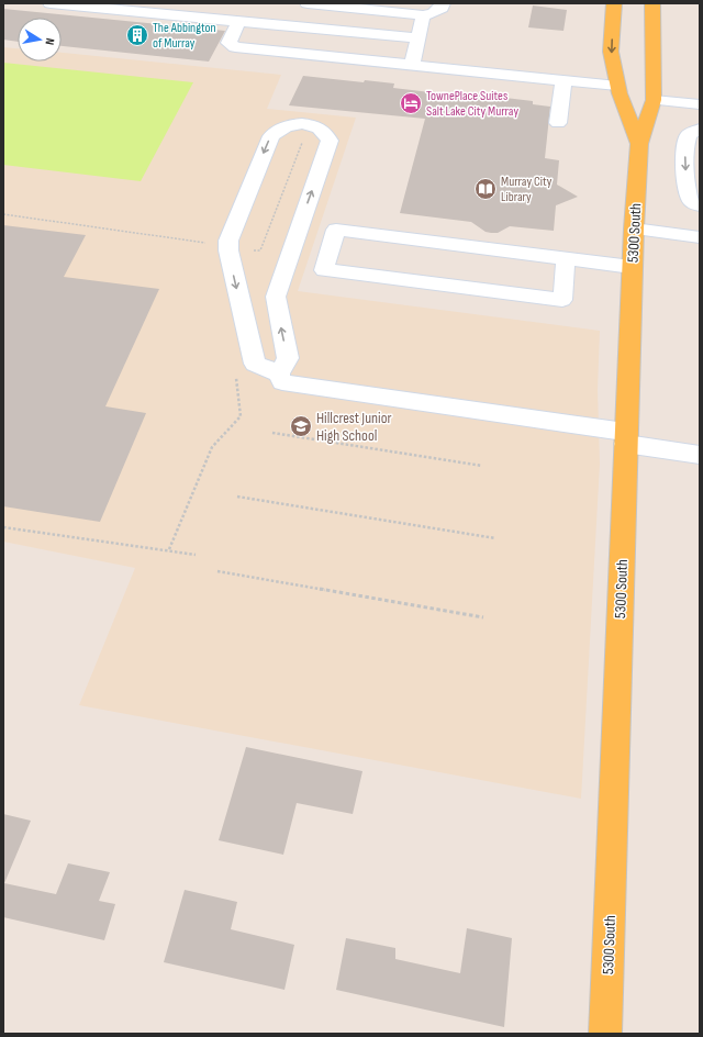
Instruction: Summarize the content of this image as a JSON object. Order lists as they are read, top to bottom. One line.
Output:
{"streets":{"main road":["5300 South"]},"places":{"building":["The Abbington of Murray"],"hotel":["TownePlace Suites Salt Lake City Murray"],"library":["Murray City Library"],"school or university":["Hillcrest Junior High School"]},"north":"right"}
